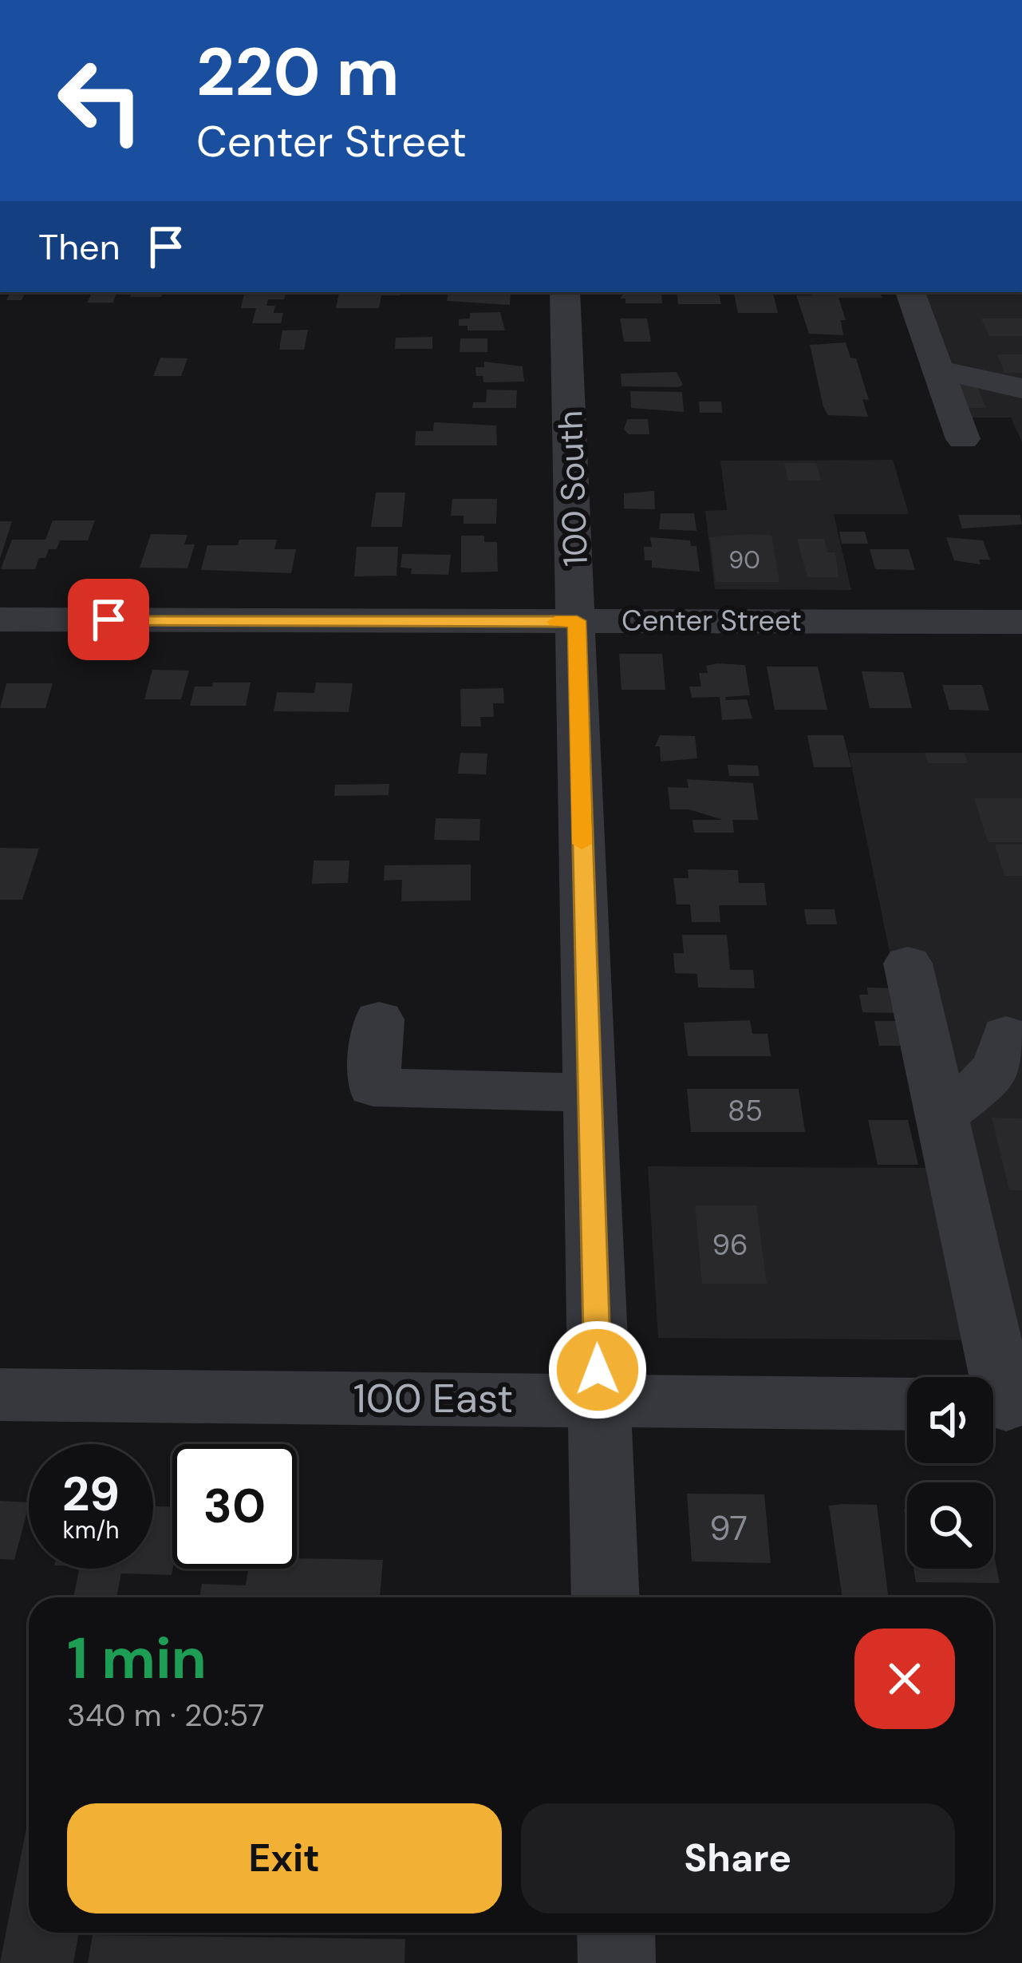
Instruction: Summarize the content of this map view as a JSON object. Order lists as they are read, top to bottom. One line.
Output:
{"streets":{"street":["100 South","Center Street","100 East"]},"crossings":[["100 South","Center Street"],["100 South","100 East"]],"house_numbers":["90","85","96","97"],"page":{"turn":["220 m","Center Street"],"then":"Then","speed":"29 km/h","limit":"30","heading":["1 min","340 m · 20:57"],"buttons":["Exit","Share"]}}
